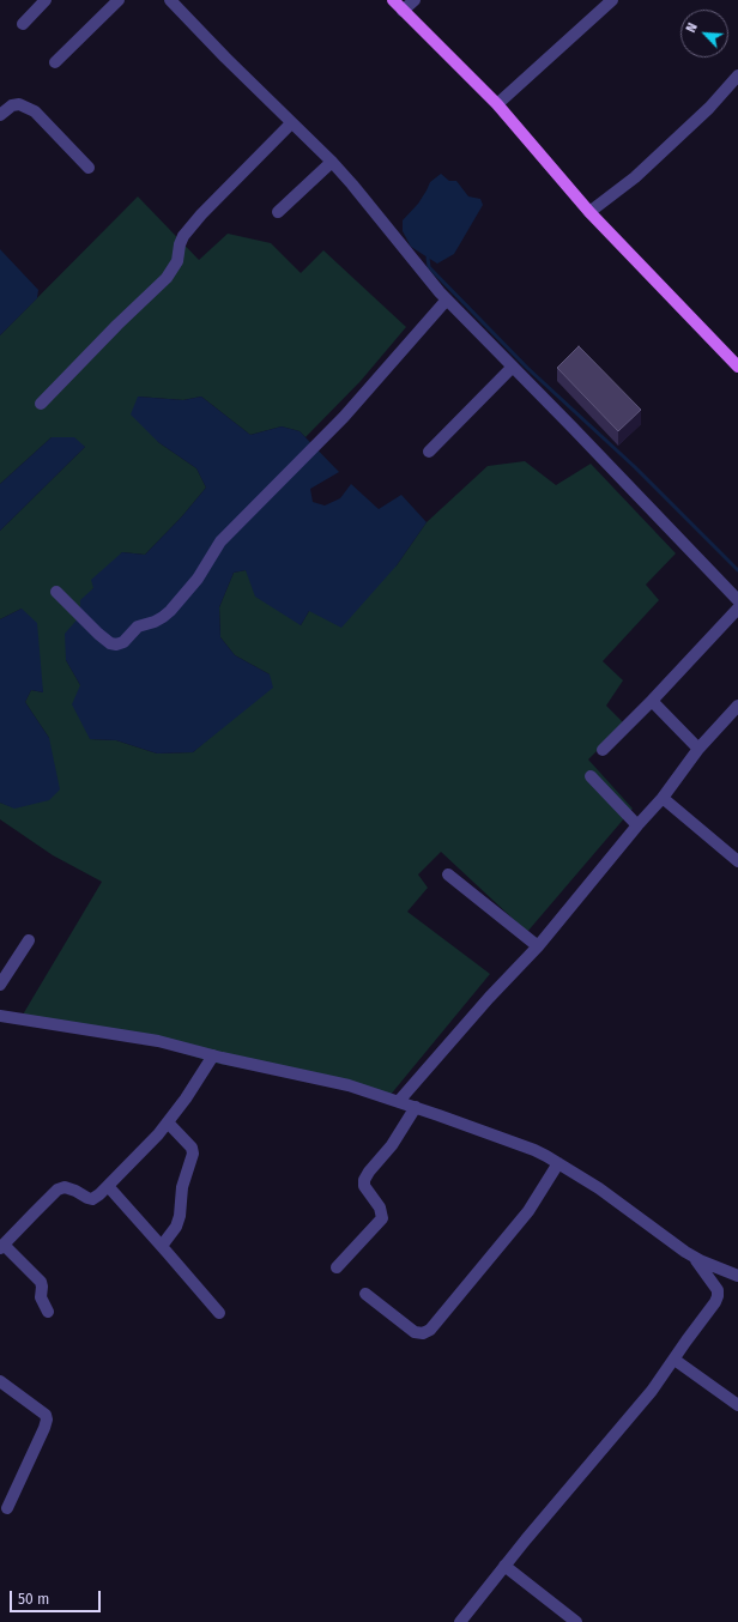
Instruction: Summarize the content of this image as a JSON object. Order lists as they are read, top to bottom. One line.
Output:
{"scale_bar":"50 m","north":"top left"}
